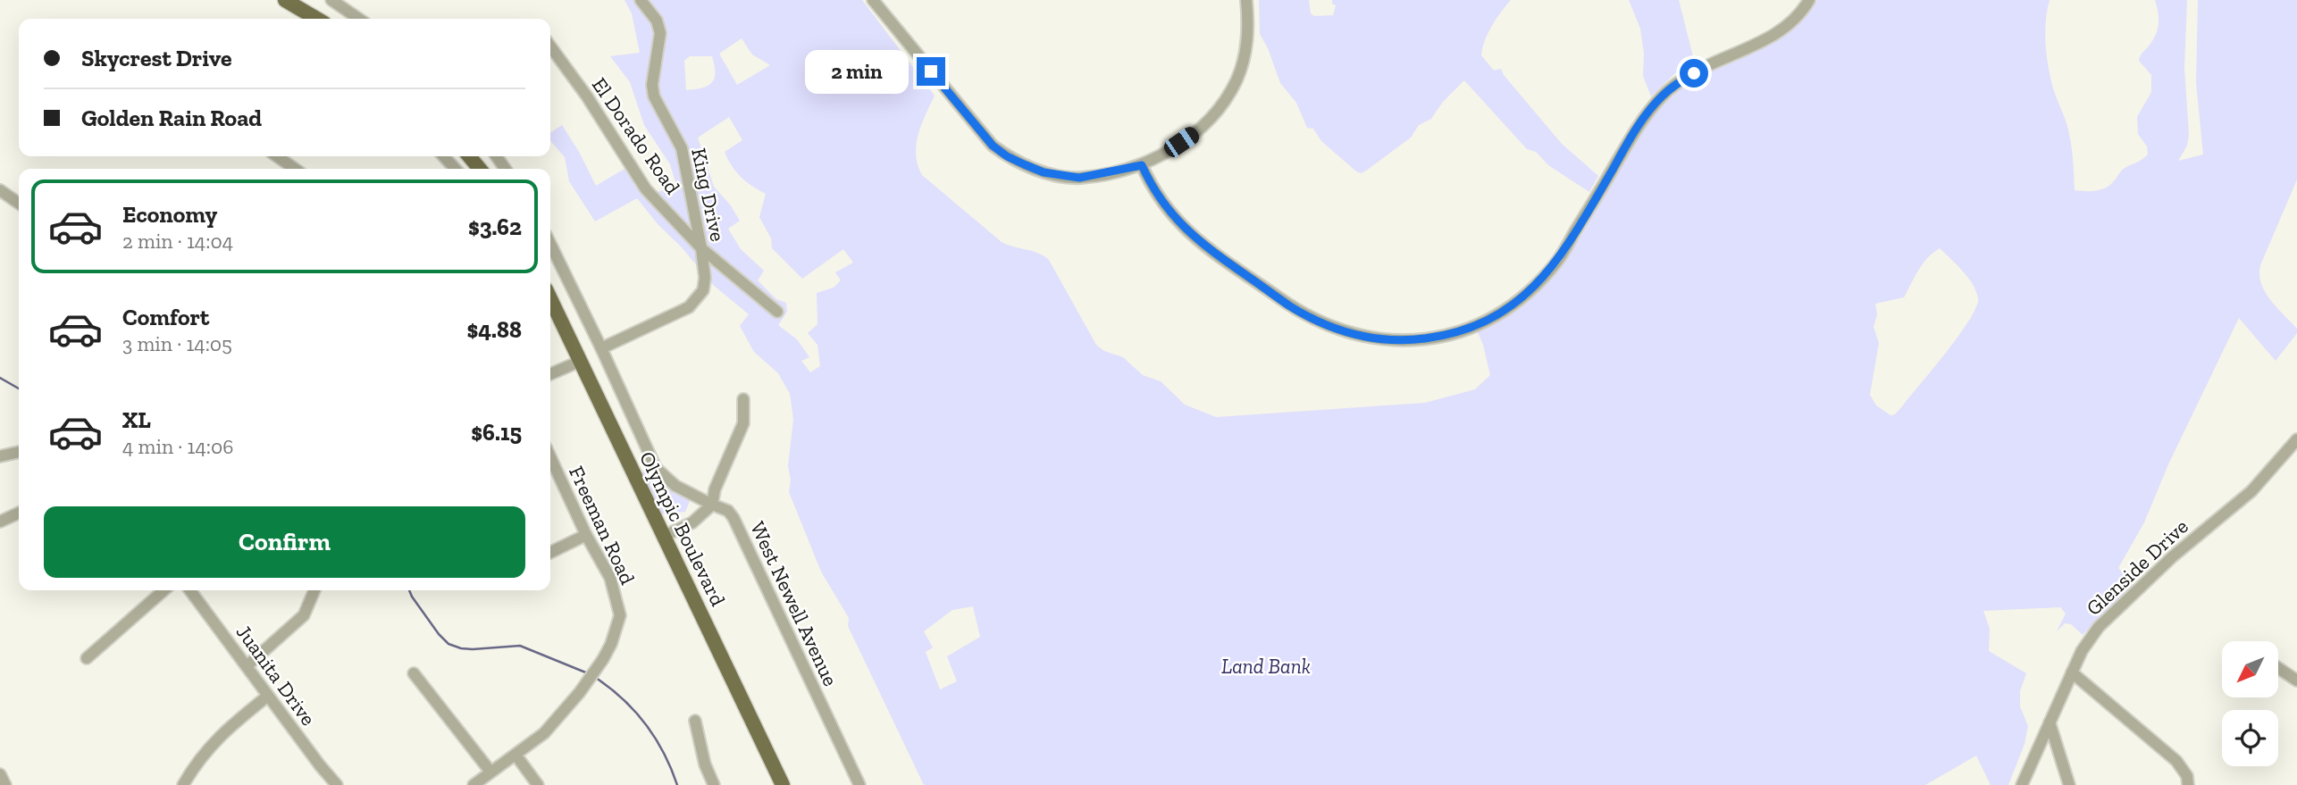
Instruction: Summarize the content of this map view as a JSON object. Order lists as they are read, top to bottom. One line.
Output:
{"streets":{"main road":["Olympic Boulevard"],"street":["El Dorado Road","King Drive","Freeman Road","Glenside Drive","West Newell Avenue","Juanita Drive"]},"crossings":[["El Dorado Road","King Drive"],["King Drive","West Newell Avenue"]],"parks":["Land Bank"],"north":"bottom left","page":{"banner":["Skycrest Drive","Golden Rain Road"],"bubble":"2 min","list":[{"name":"Economy","note":"2 min · 14:04","value":"$3.62"},{"name":"Comfort","note":"3 min · 14:05","value":"$4.88"},{"name":"XL","note":"4 min · 14:06","value":"$6.15"}],"buttons":"Confirm"}}
